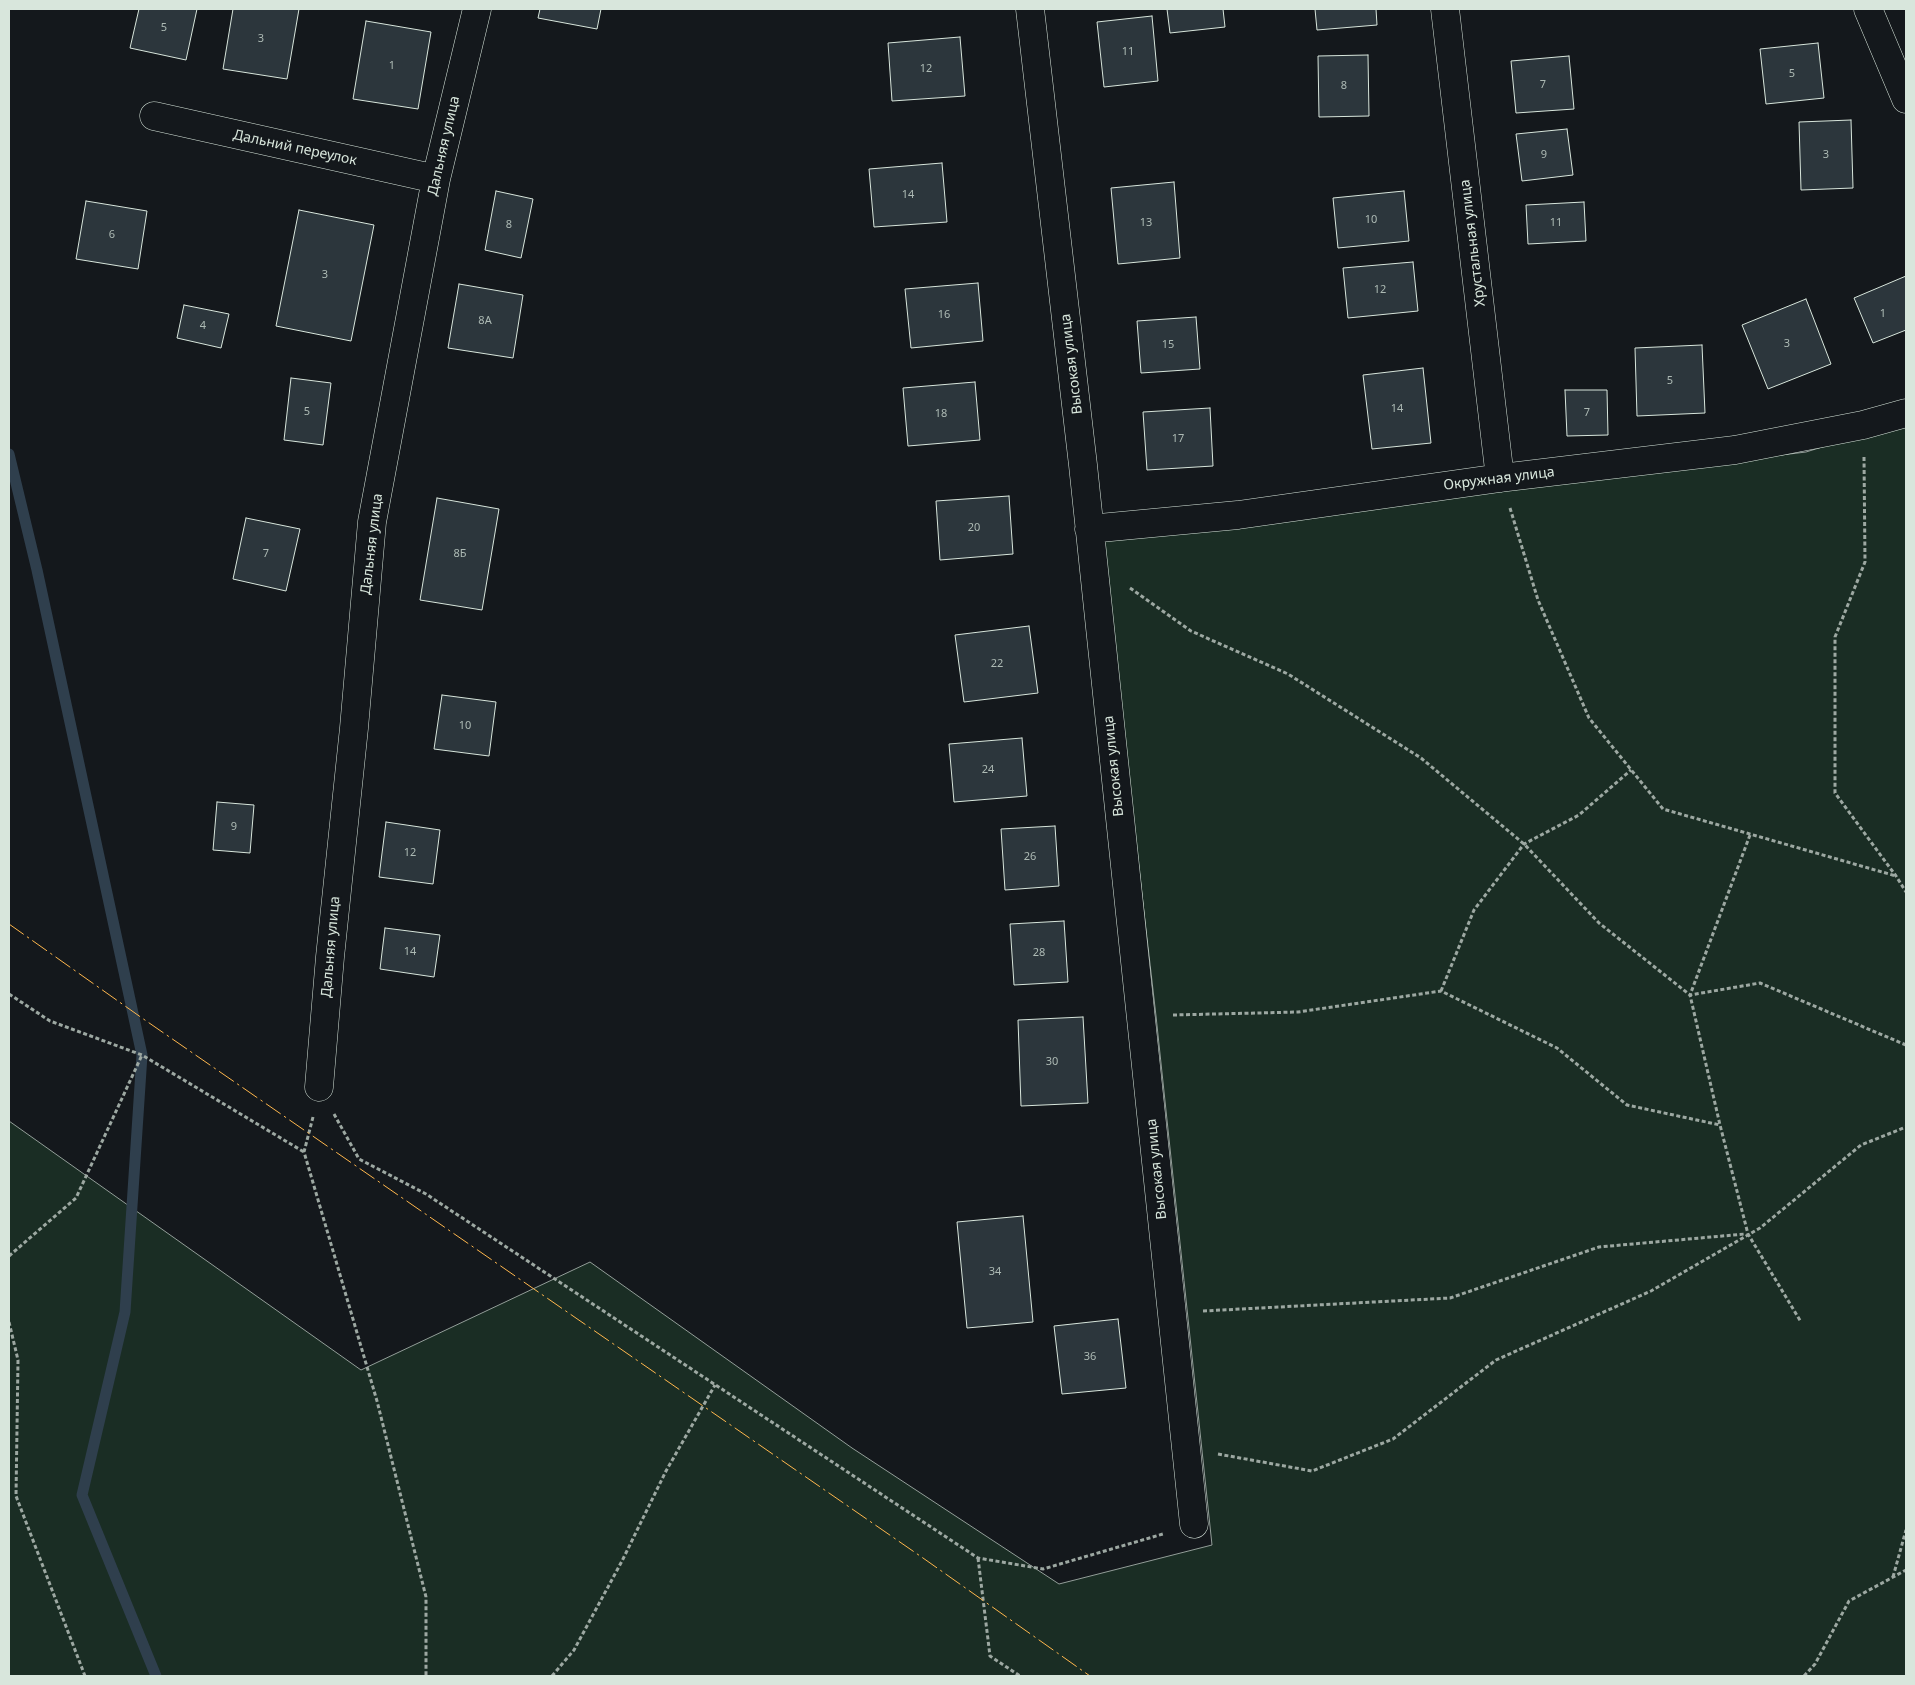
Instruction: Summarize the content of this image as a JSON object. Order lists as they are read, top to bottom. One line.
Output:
{"streets":{"street":["Дальняя улица","Дальний переулок","Хрустальная улица","Высокая улица","Окружная улица"]},"crossings":[["Дальняя улица","Дальний переулок"],["Хрустальная улица","Окружная улица"],["Высокая улица","Окружная улица"]],"house_numbers":["5","3","11","1","12","5","7","8","9","3","14","10","13","11","8","6","3","12","1","16","8А","4","3","15","5","14","5","7","18","17","20","7","8Б","22","10","24","9","12","26","14","28","30","34","36"]}
